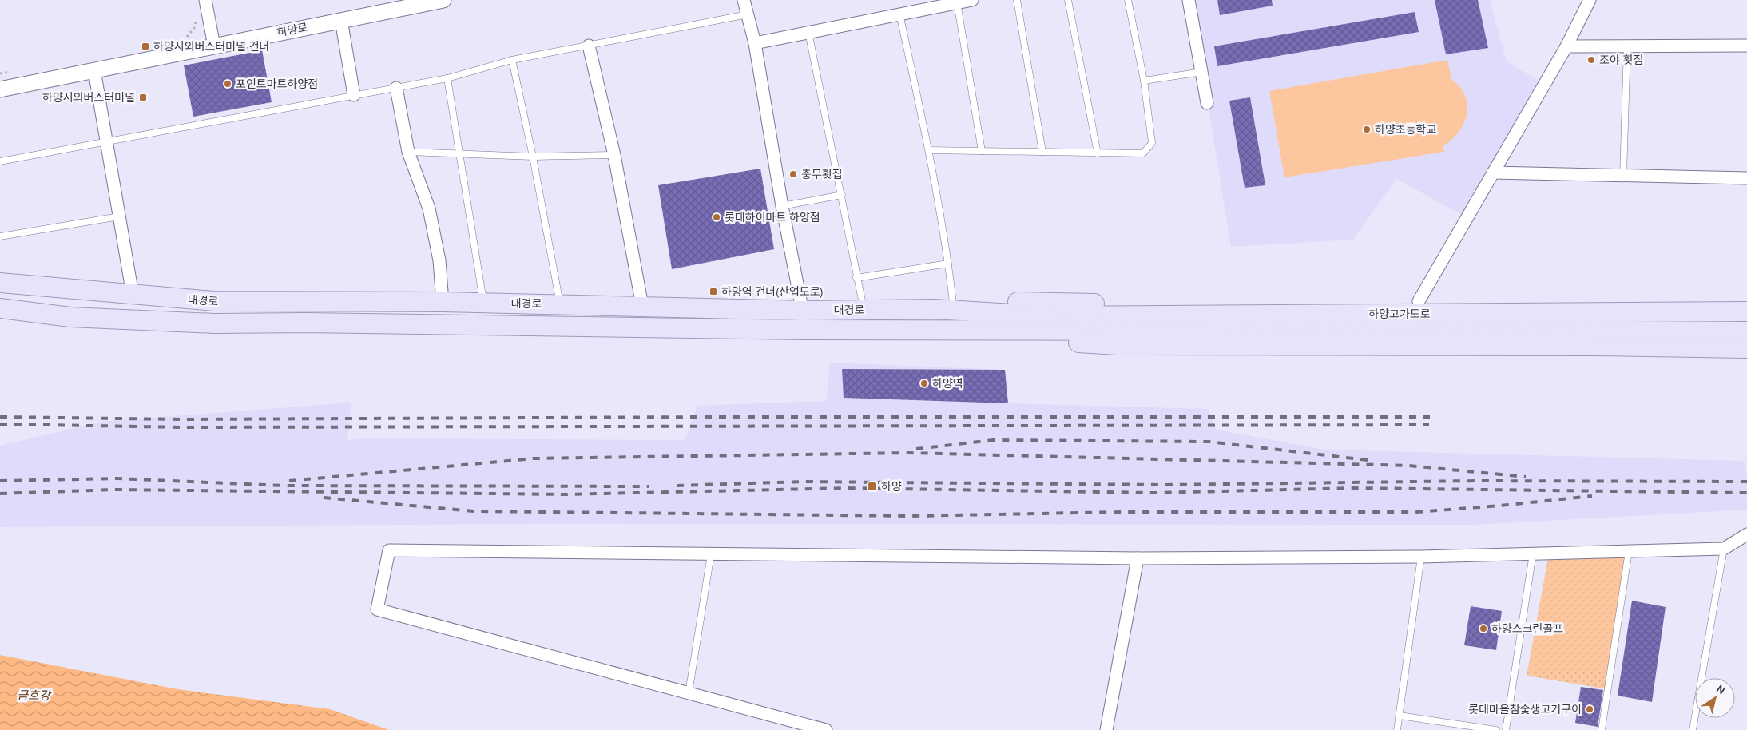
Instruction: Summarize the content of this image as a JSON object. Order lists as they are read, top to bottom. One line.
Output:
{"streets":{"main road":["대경로","하양고가도로"],"street":["하양로"]},"crossings":[["대경로","하양고가도로"]],"water":["금호강"],"places":{"transit":["하양시외버스터미널 건너","하양시외버스터미널","하양역 건너(산업도로)","하양"],"other":["조야 횟집","포인트마트하양점","하양초등학교","충무횟집","롯데하이마트 하양점","하양역","하양스크린골프","롯데마을참숯생고기구이"]},"north":"top right"}
